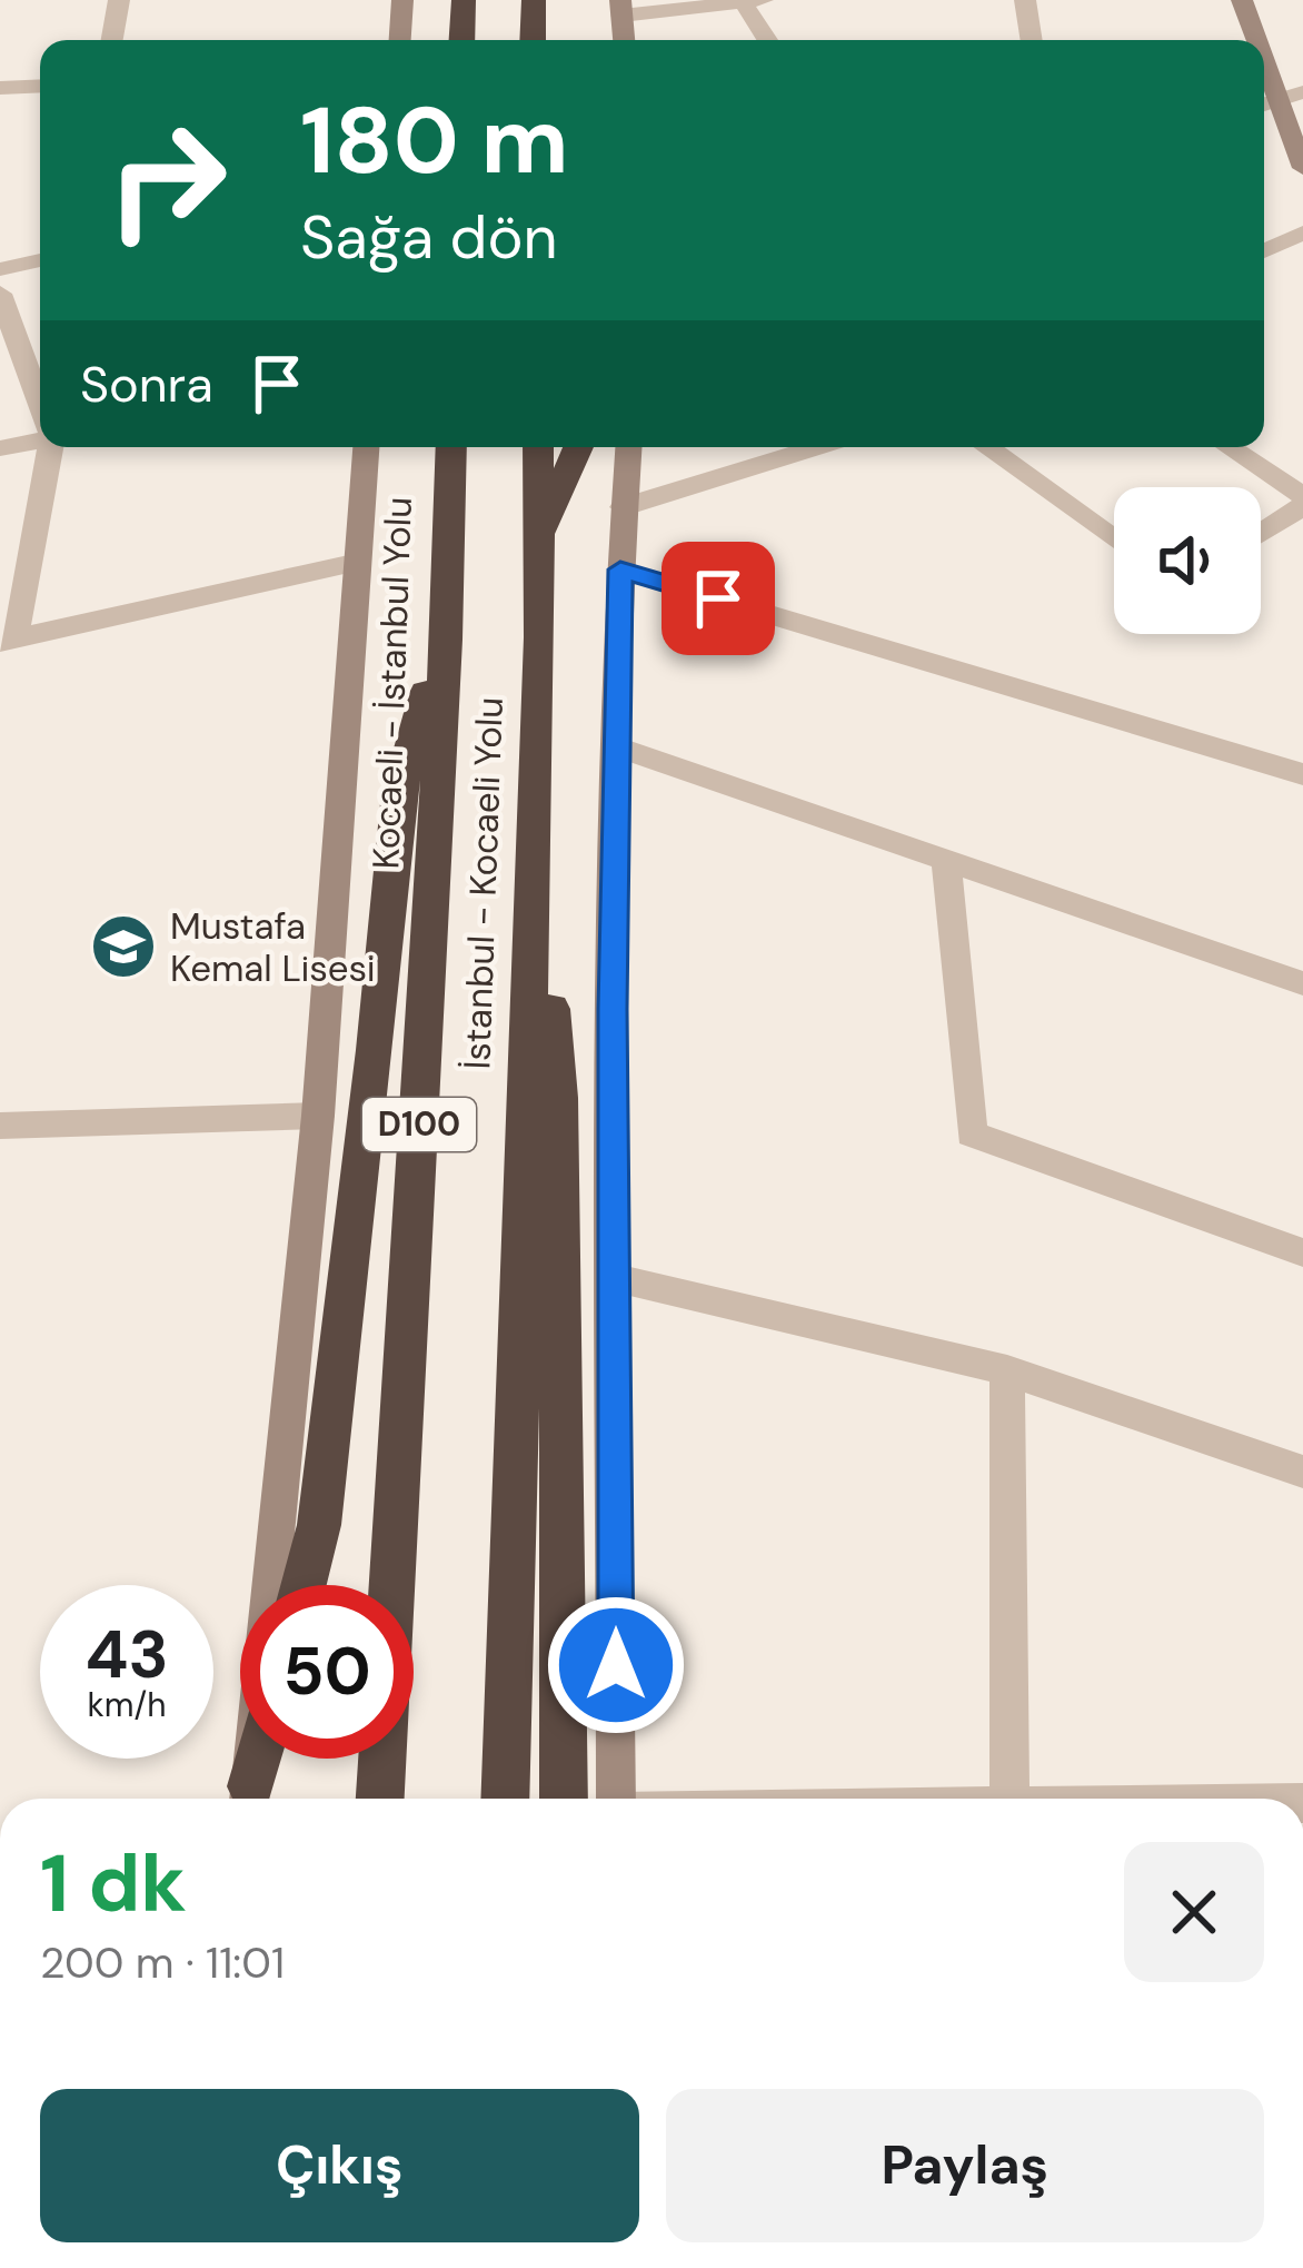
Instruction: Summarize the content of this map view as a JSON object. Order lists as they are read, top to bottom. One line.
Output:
{"streets":{"highway":["Kocaeli - İstanbul Yolu","İstanbul - Kocaeli Yolu","D100"]},"places":{"school or university":["Mustafa Kemal Lisesi"]},"page":{"turn":["180 m","Sağa dön"],"then":"Sonra","speed":"43 km/h","limit":"50","heading":["1 dk","200 m · 11:01"],"buttons":["Çıkış","Paylaş"]}}
